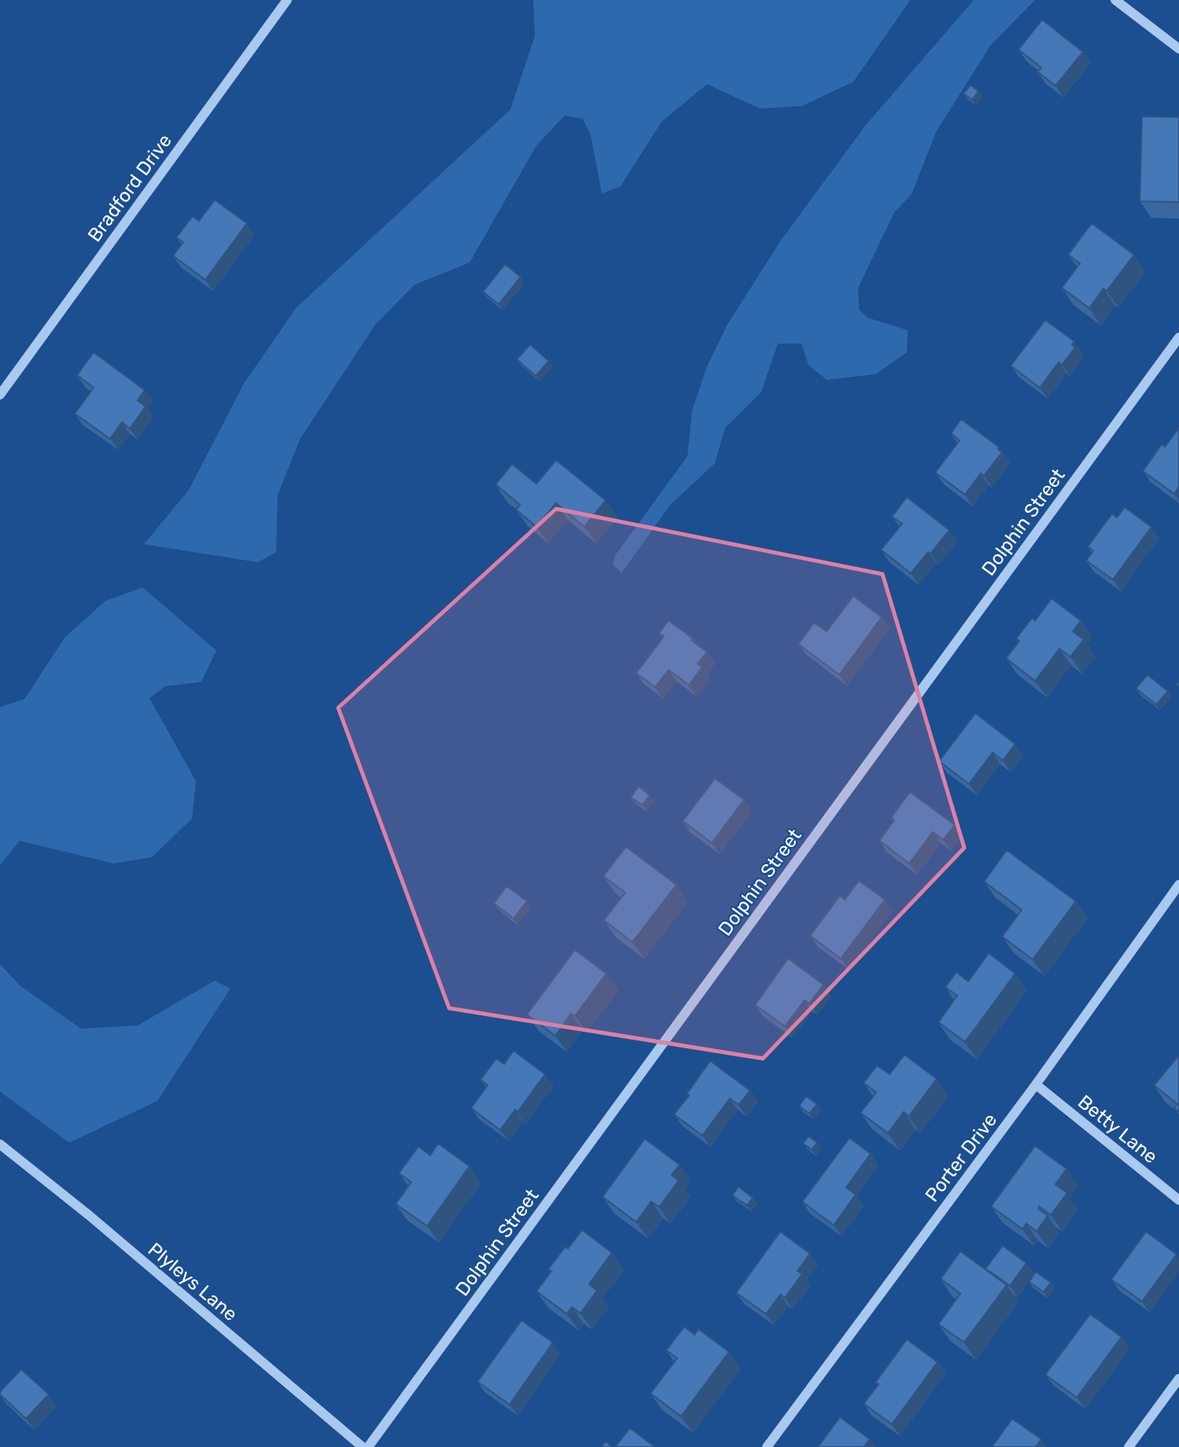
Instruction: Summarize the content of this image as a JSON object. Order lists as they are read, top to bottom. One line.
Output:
{"streets":{"street":["Bradford Drive","Dolphin Street","Betty Lane","Porter Drive","Plyleys Lane"]},"crossings":[["Betty Lane","Porter Drive"]]}
